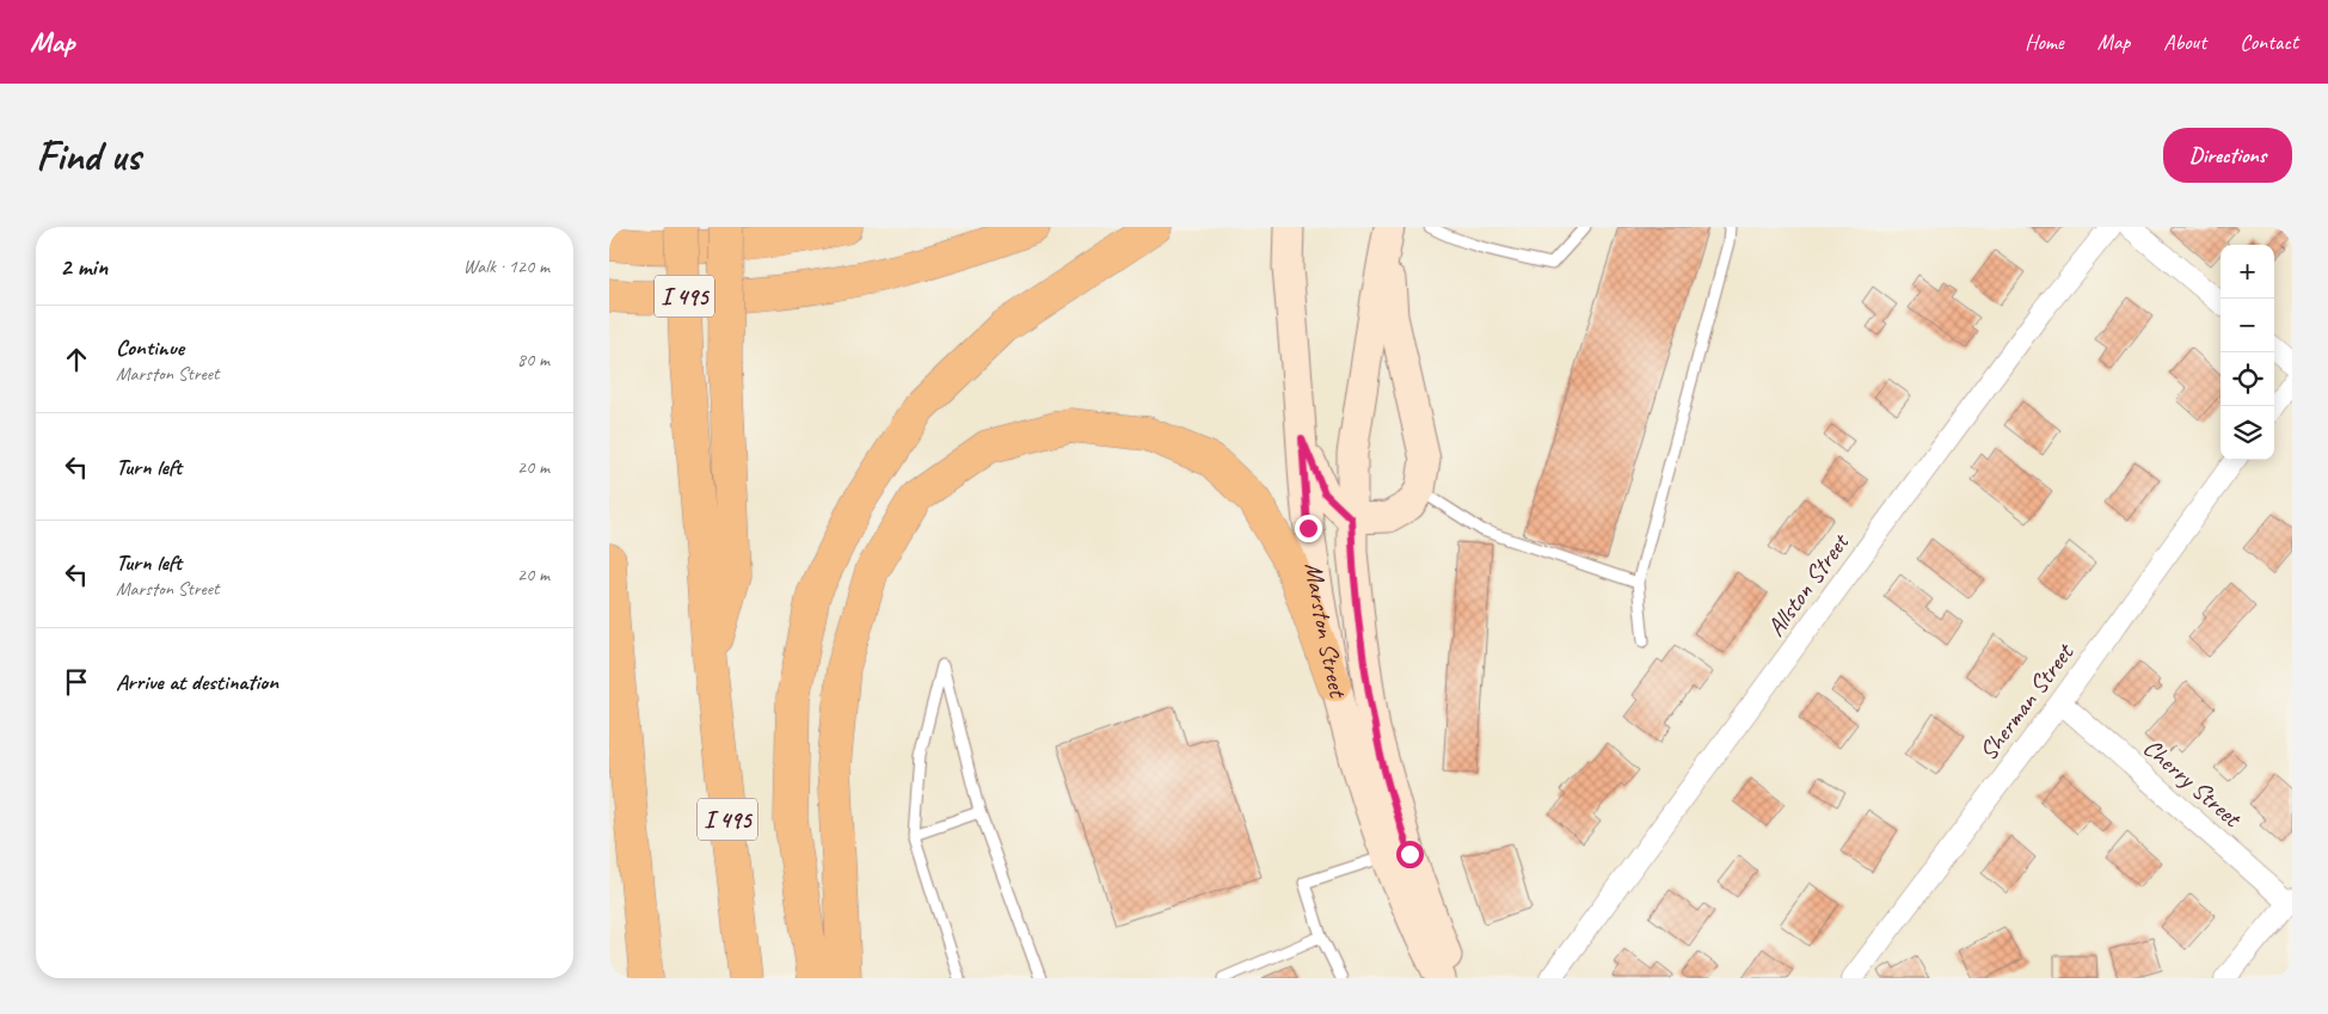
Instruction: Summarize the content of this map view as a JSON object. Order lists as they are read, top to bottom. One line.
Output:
{"streets":{"highway":["I 495"],"main road":["Marston Street"],"street":["Allston Street","Sherman Street","Cherry Street"]},"crossings":[["Sherman Street","Cherry Street"]],"page":{"header":"Map","nav":["Home","Map","About","Contact"],"buttons":"Directions","title":"Find us","heading":["2 min","Walk · 120 m"],"map_buttons":["+","−"],"list":[["Continue","Marston Street","80 m"],["Turn left","20 m"],["Turn left","Marston Street","20 m"],"Arrive at destination"]}}
